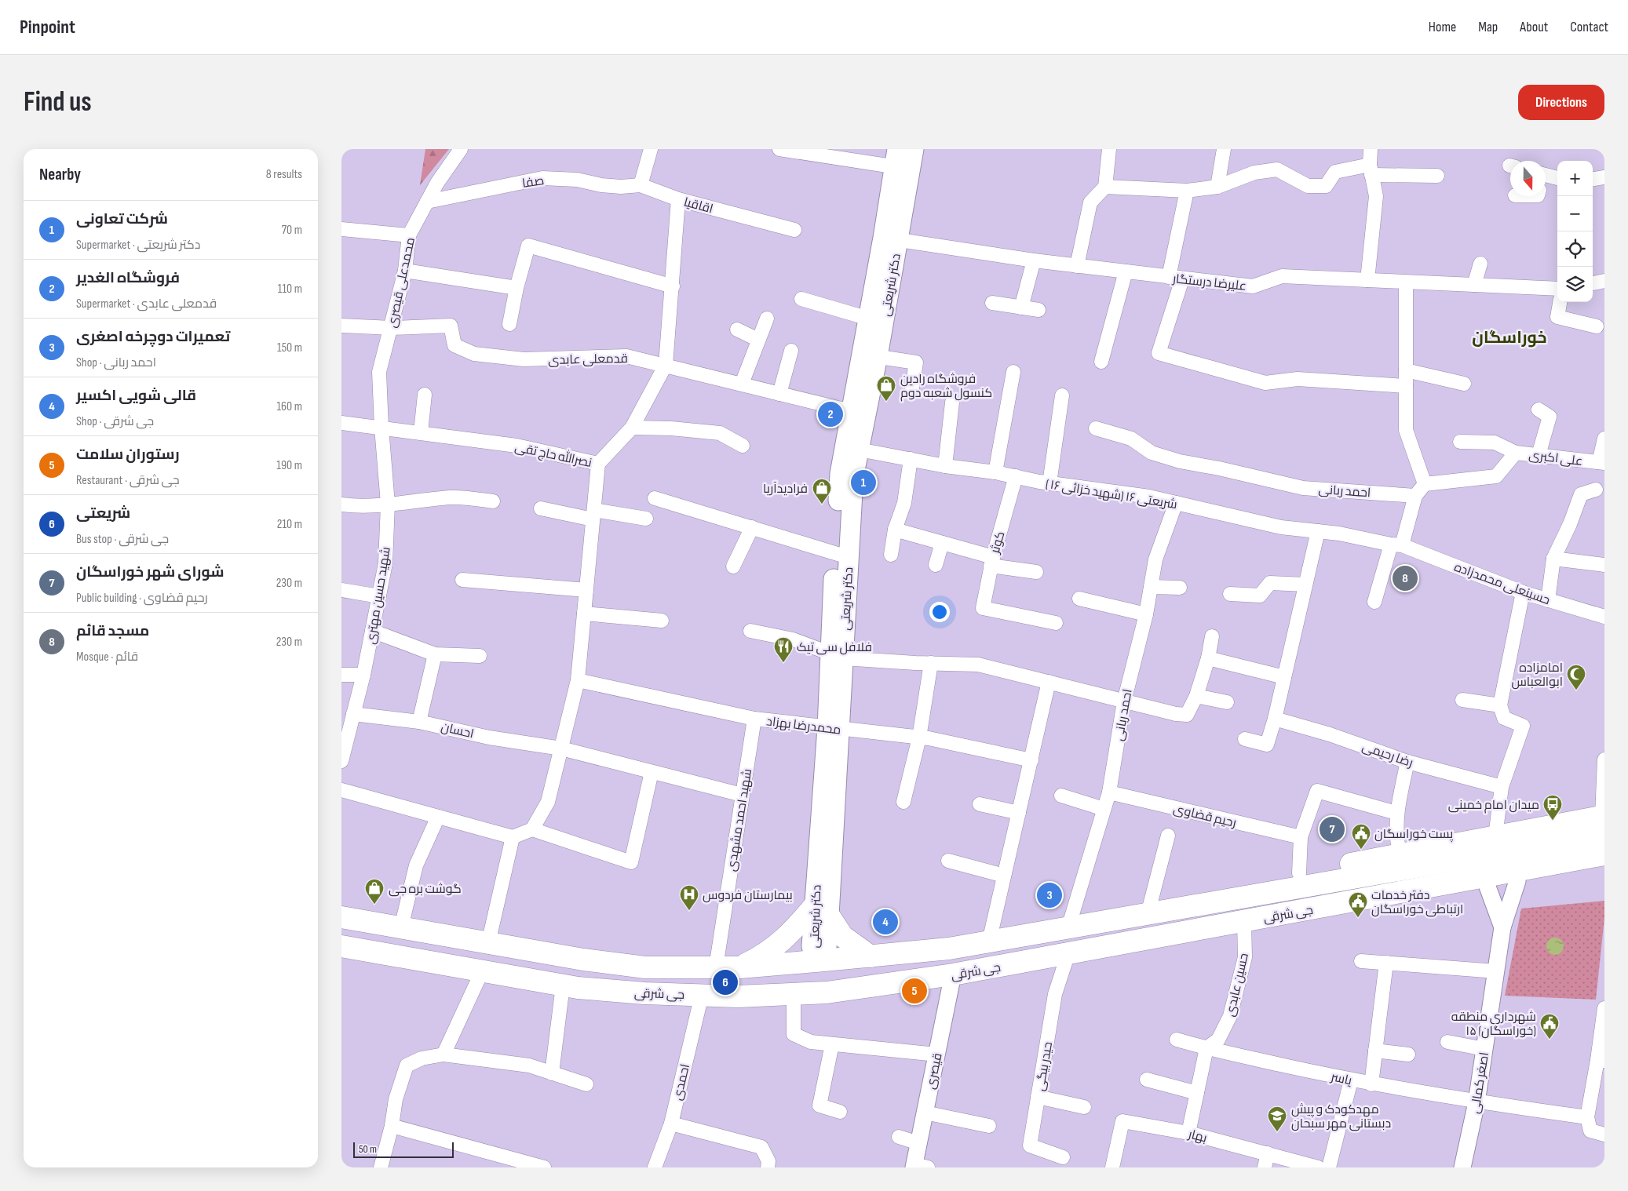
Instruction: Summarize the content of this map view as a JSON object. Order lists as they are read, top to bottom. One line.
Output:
{"streets":{"main road":["دکتر شریعتی","جی شرقی"],"street":["صفا","اقاقیا","علیرضا درستگار","محمدعلی قیصری","قدمعلی عابدی","نصرالله حاج تقی","علی اکبری","احمد ربانی","شریعتی ۱۶ (شهید خزائی ۱۶ )","کوثر","حسینعلی محمدزاده","شهید حسین مهتری","محمدرضا بهزاد","احسان","رضا رحیمی","رحیم قضاوی","شهید احمد مشهدی","حسین عابدی","حیدر بیگی","قیصری","یاسر","احمدی","اصغر کمالی","بهار"]},"crossings":[["صفا","اقاقیا"],["صفا","محمدعلی قیصری"],["اقاقیا","نصرالله حاج تقی"],["علیرضا درستگار","دکتر شریعتی"],["محمدعلی قیصری","قدمعلی عابدی"],["محمدعلی قیصری","نصرالله حاج تقی"],["محمدعلی قیصری","شهید حسین مهتری"],["دکتر شریعتی","قدمعلی عابدی"],["دکتر شریعتی","شریعتی ۱۶ (شهید خزائی ۱۶ )"],["دکتر شریعتی","محمدرضا بهزاد"],["دکتر شریعتی","جی شرقی"],["قدمعلی عابدی","نصرالله حاج تقی"],["نصرالله حاج تقی","شهید حسین مهتری"],["احمد ربانی","شریعتی ۱۶ (شهید خزائی ۱۶ )"],["احمد ربانی","رحیم قضاوی"],["احمد ربانی","جی شرقی"],["شریعتی ۱۶ (شهید خزائی ۱۶ )","کوثر"],["شریعتی ۱۶ (شهید خزائی ۱۶ )","حسینعلی محمدزاده"],["شهید حسین مهتری","احسان"],["محمدرضا بهزاد","شهید احمد مشهدی"],["احسان","شهید احمد مشهدی"],["شهید احمد مشهدی","جی شرقی"],["جی شرقی","حسین عابدی"],["جی شرقی","حیدر بیگی"],["جی شرقی","قیصری"],["جی شرقی","احمدی"],["حسین عابدی","یاسر"],["یاسر","اصغر کمالی"]],"districts":["خوراسگان"],"places":{"shop":["فروشگاه رادین کنسول شعبه دوم","فرادیدآریا","گوشت بره جی"],"restaurant":["فلافل سی تیک"],"mosque":["امامزاده ابوالعباس"],"bus stop":["میدان امام خمینی"],"public building":["پست خوراسگان","دفتر خدمات ارتباطی خوراسگان","شهرداری منطقه ۱۵ (خوراسگان)"],"hospital":["بیمارستان فردوس"],"school or university":["مهدکودک و پیش دبستانی مهر سبحان"]},"scale_bar":"50 m","north":"bottom","page":{"header":"Pinpoint","nav":["Home","Map","About","Contact"],"buttons":"Directions","title":"Find us","heading":["Nearby","8 results"],"map_buttons":["+","−"],"list":[{"mark":"1","name":"شرکت تعاونی","note":"Supermarket · دکتر شریعتی","value":"70 m"},{"mark":"2","name":"فروشگاه الغدیر","note":"Supermarket · قدمعلی عابدی","value":"110 m"},{"mark":"3","name":"تعمیرات دوچرخه اصغری","note":"Shop · احمد ربانی","value":"150 m"},{"mark":"4","name":"قالی شویی اکسیر","note":"Shop · جی شرقی","value":"160 m"},{"mark":"5","name":"رستوران سلامت","note":"Restaurant · جی شرقی","value":"190 m"},{"mark":"6","name":"شریعتی","note":"Bus stop · جی شرقی","value":"210 m"},{"mark":"7","name":"شورای شهر خوراسگان","note":"Public building · رحیم قضاوی","value":"230 m"},{"mark":"8","name":"مسجد قائم","note":"Mosque · قائم","value":"230 m"}],"pins":["2","1","8","7","3","4","6","5"],"scale":"50 m"}}
